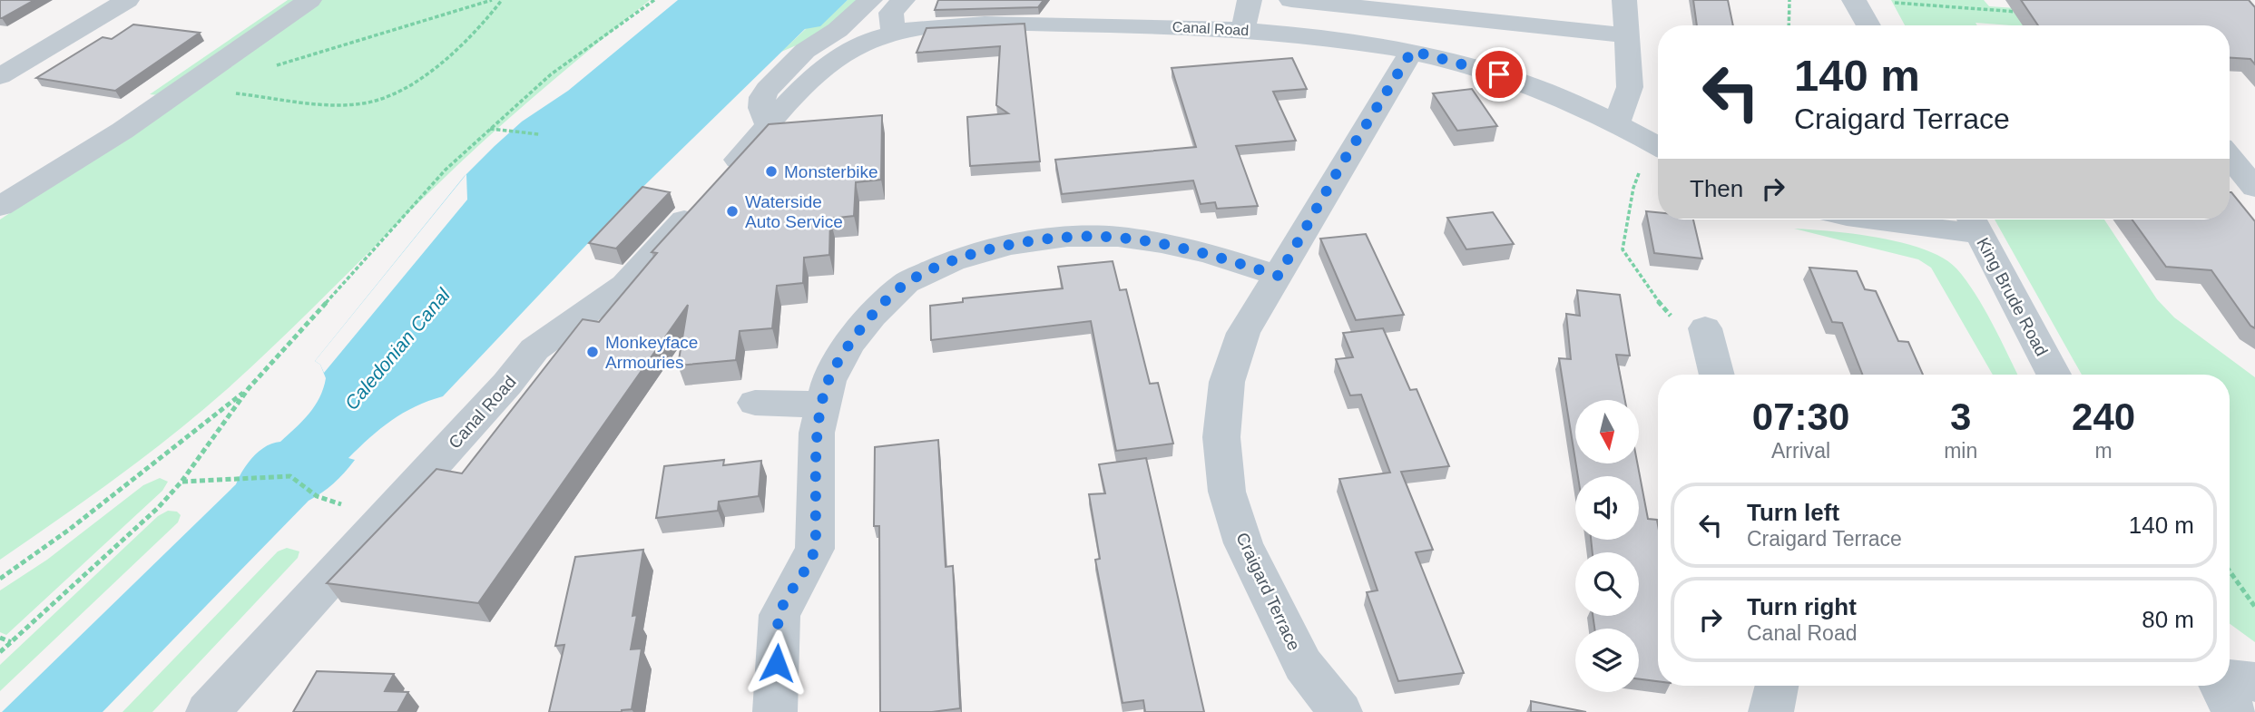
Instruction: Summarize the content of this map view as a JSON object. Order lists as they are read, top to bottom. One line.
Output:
{"streets":{"street":["Canal Road","King Brude Road","Craigard Terrace"]},"crossings":[["Canal Road","Craigard Terrace"]],"water":["Caledonian Canal"],"places":["Monsterbike","Waterside Auto Service","Monkeyface Armouries"],"north":"bottom","page":{"turn":["140 m","Craigard Terrace"],"then":"Then","eta":["07:30","Arrival","3","min","240","m"],"list":[{"name":"Turn left","note":"Craigard Terrace","value":"140 m"},{"name":"Turn right","note":"Canal Road","value":"80 m"}]}}
